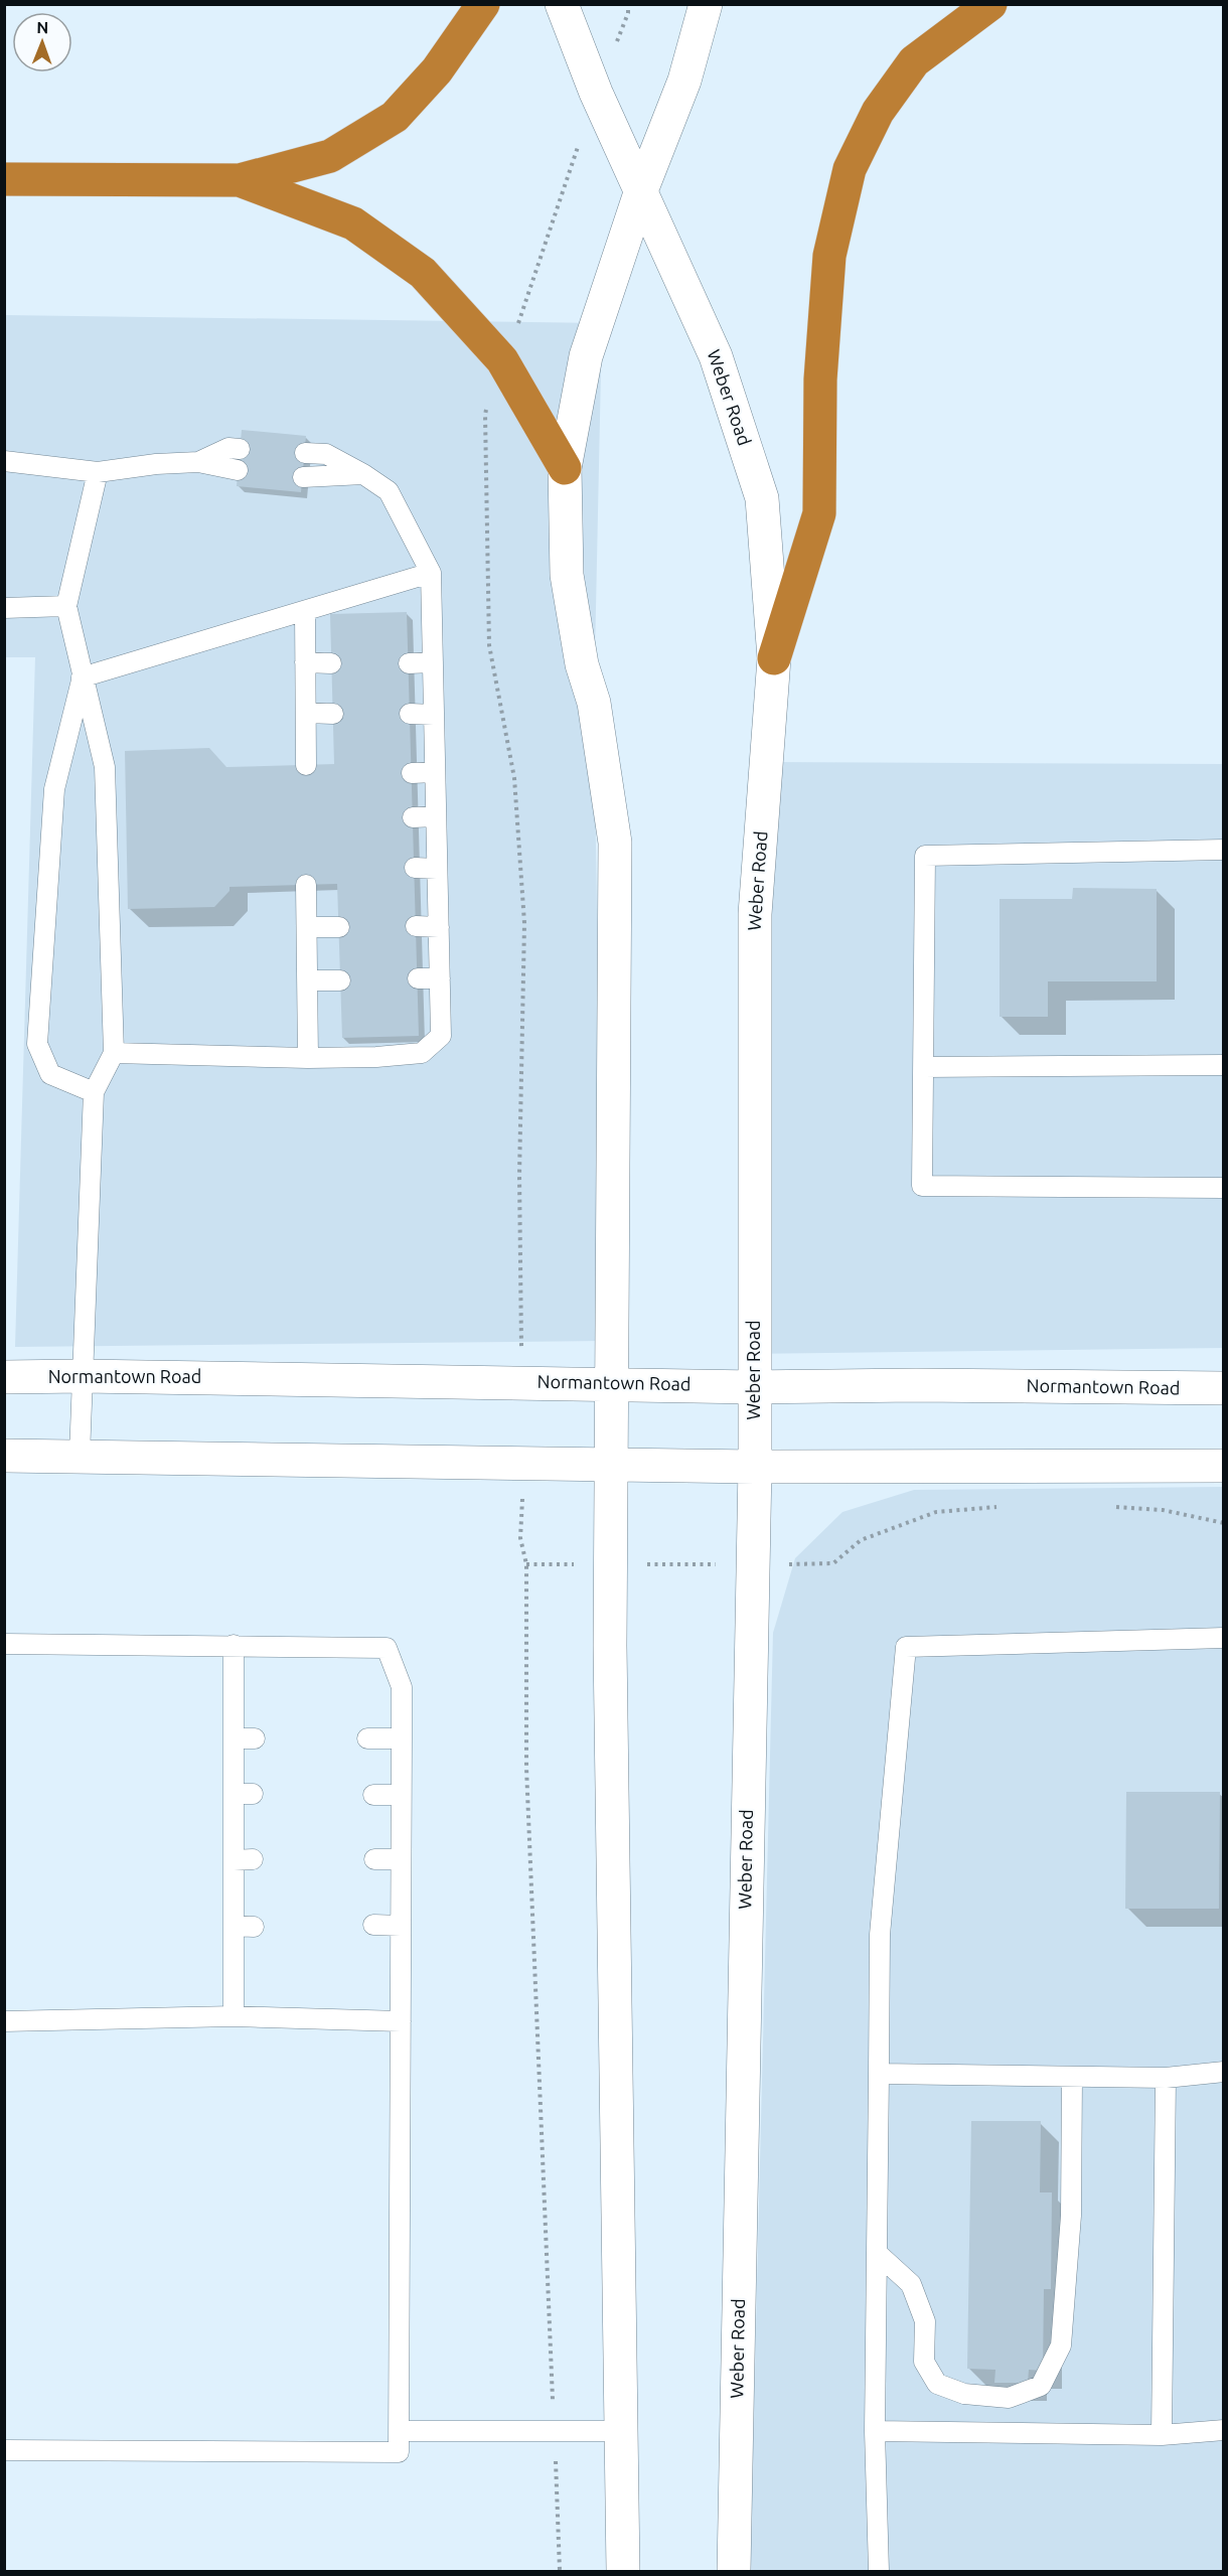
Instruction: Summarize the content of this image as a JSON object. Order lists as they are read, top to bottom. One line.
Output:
{"streets":{"main road":["Weber Road","Normantown Road"]},"crossings":[["Weber Road","Normantown Road"]],"north":"top"}
